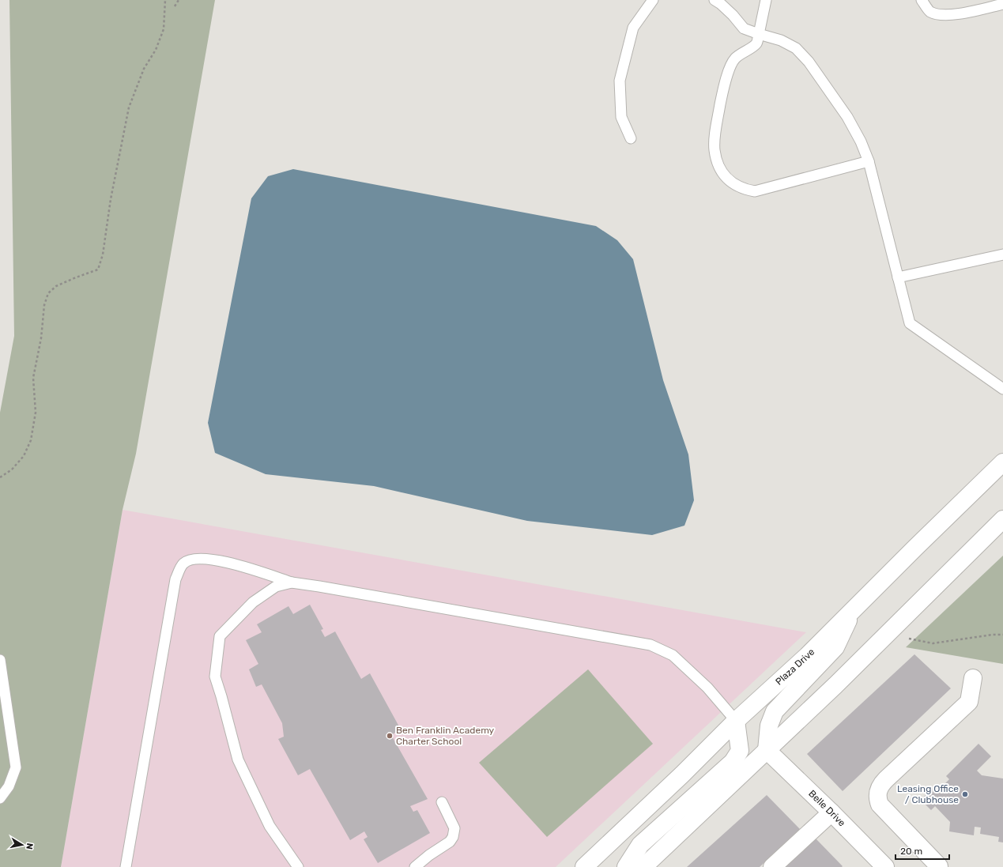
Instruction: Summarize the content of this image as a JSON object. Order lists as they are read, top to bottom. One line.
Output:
{"streets":{"street":["Plaza Drive","Belle Drive"]},"places":["Ben Franklin Academy Charter School","Leasing Office / Clubhouse"],"scale_bar":"20 m","north":"right"}
